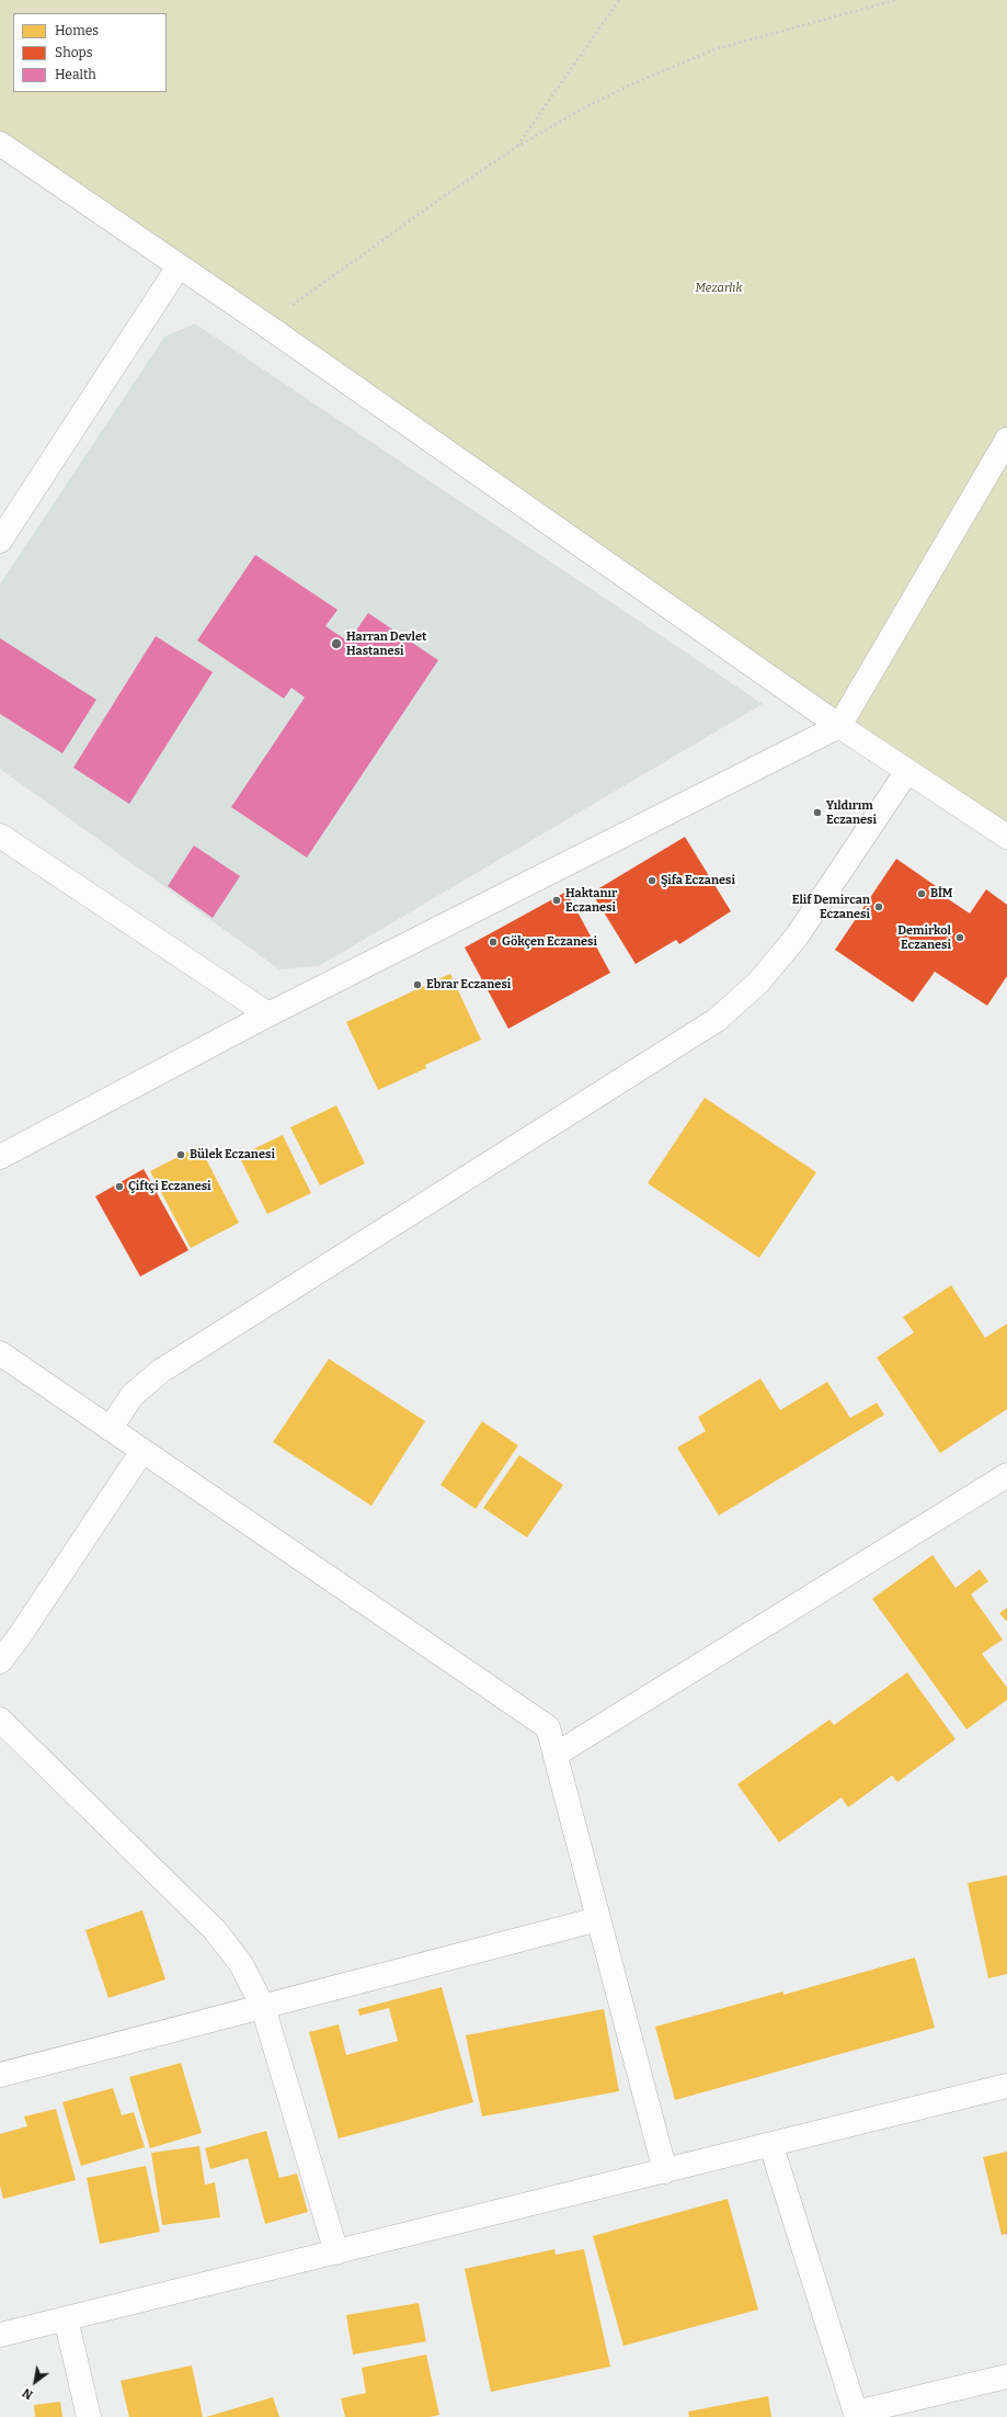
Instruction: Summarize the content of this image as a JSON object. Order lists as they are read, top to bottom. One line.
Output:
{"parks":["Mezarlık"],"places":["Harran Devlet Hastanesi","Yıldırım Eczanesi","Şifa Eczanesi","BİM","Haktanır Eczanesi","Elif Demircan Eczanesi","Demirkol Eczanesi","Gökçen Eczanesi","Ebrar Eczanesi","Bülek Eczanesi","Çiftçi Eczanesi"],"legend":["Homes","Shops","Health"],"north":"bottom left"}
